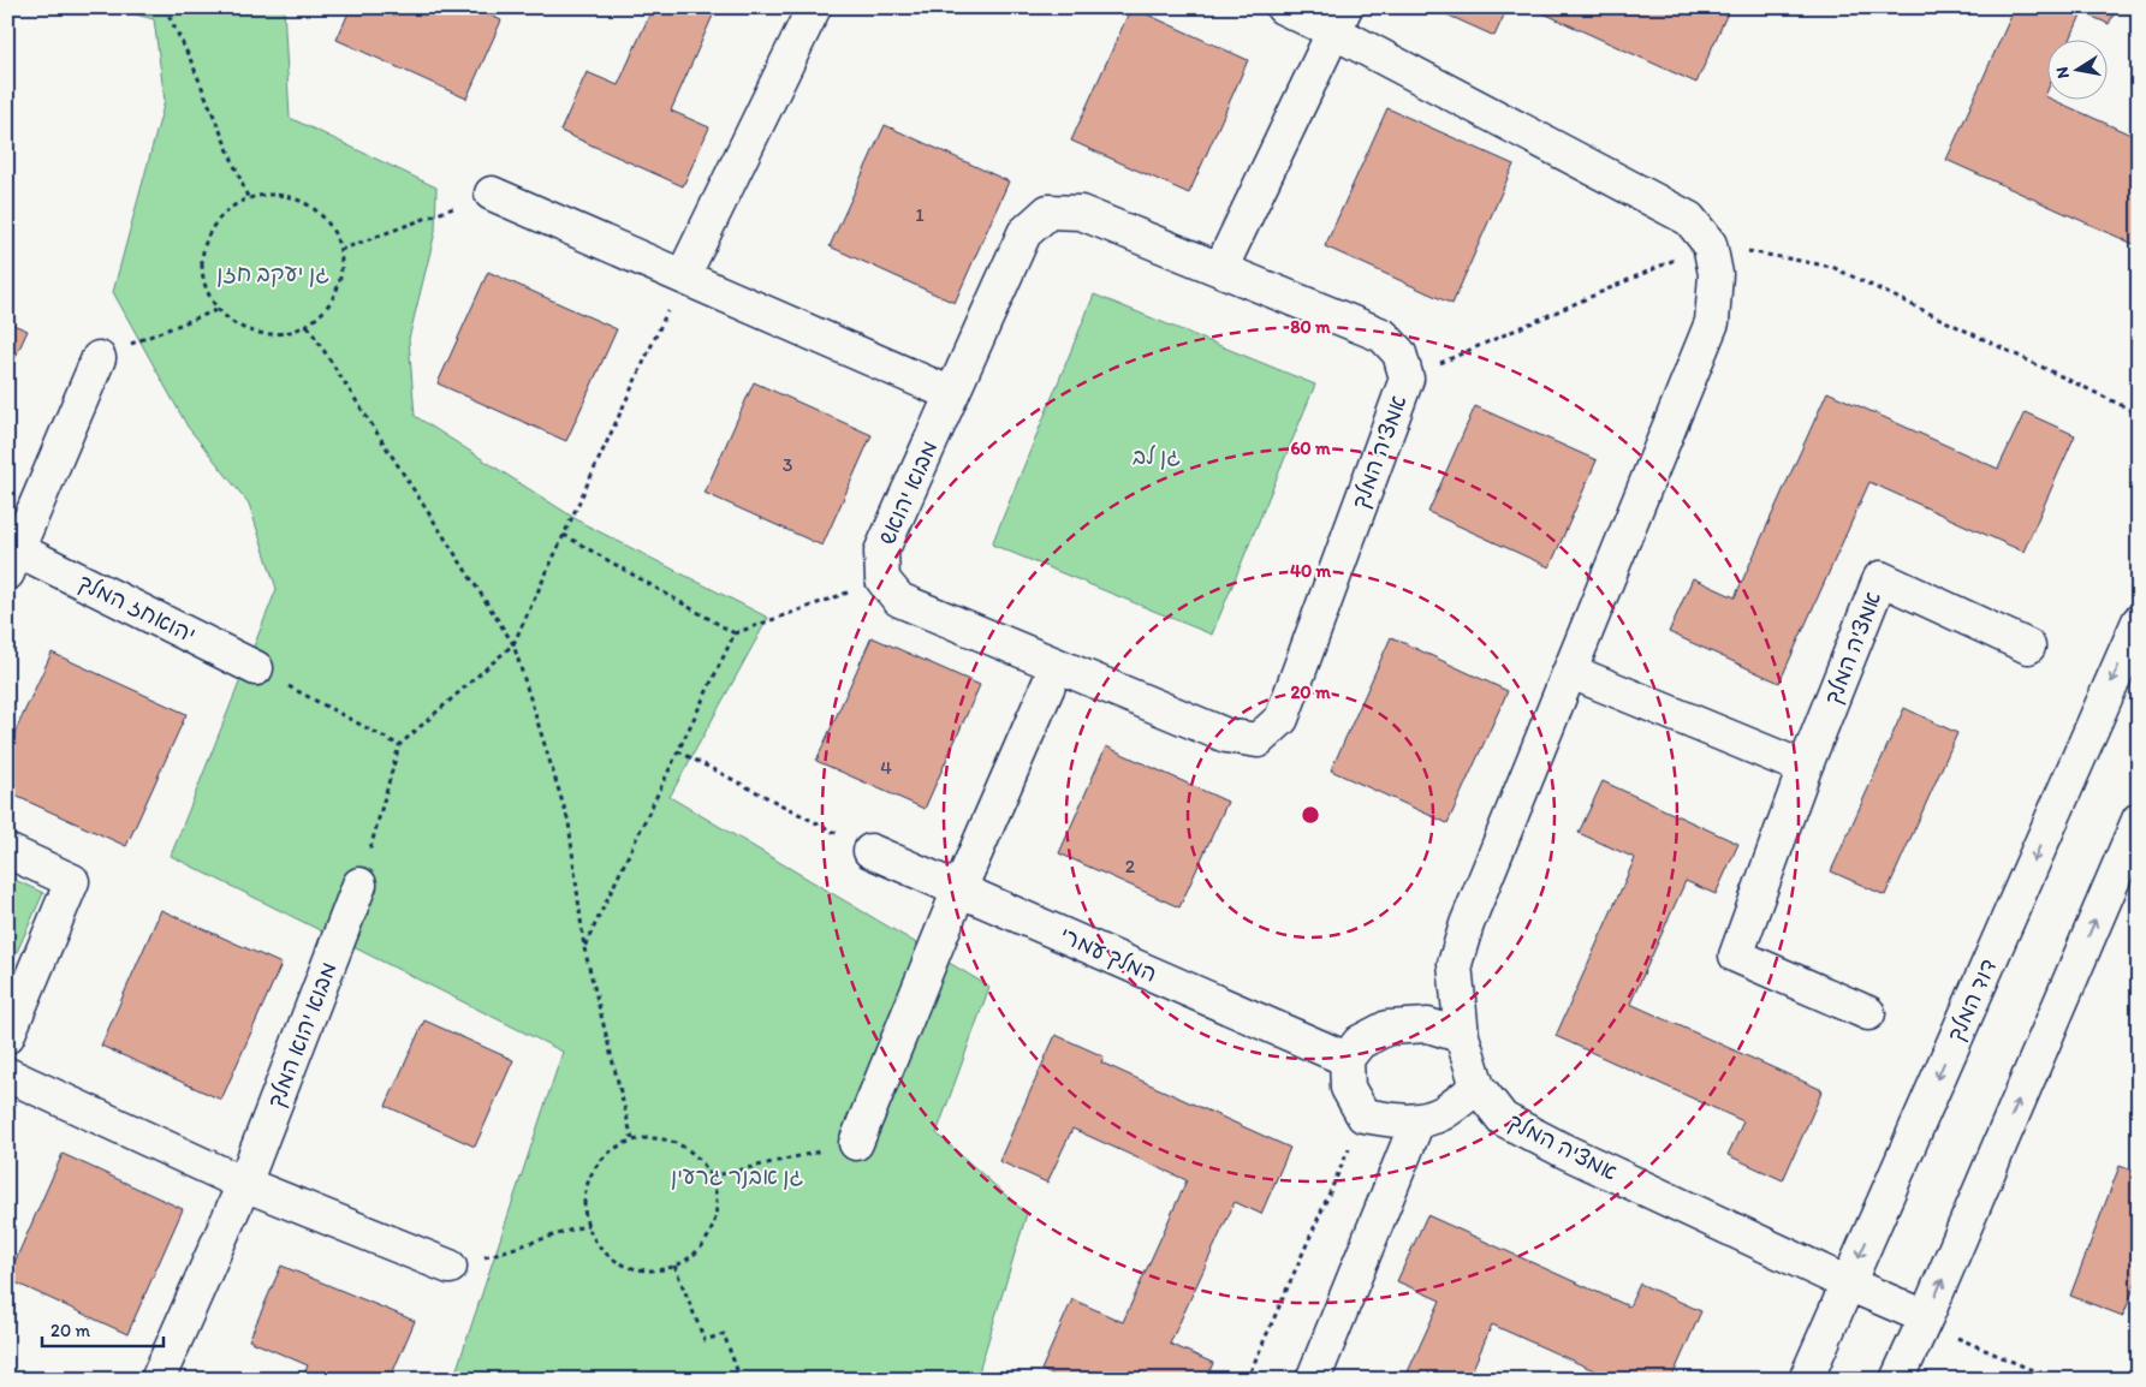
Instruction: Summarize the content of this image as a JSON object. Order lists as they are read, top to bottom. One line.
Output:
{"streets":{"street":["אמציה המלך","מבוא יהואש","יהואחז המלך","המלך עמרי","דוד המלך","מבוא יהוא המלך"]},"crossings":[["אמציה המלך","מבוא יהואש"],["אמציה המלך","המלך עמרי"],["אמציה המלך","דוד המלך"]],"parks":["גן יעקב חזן","גן לב","גן אבנר גרעין"],"house_numbers":["1","3","4","2"],"scale_bar":"20 m","north":"left","rings":["80 m","60 m","40 m","20 m"]}
